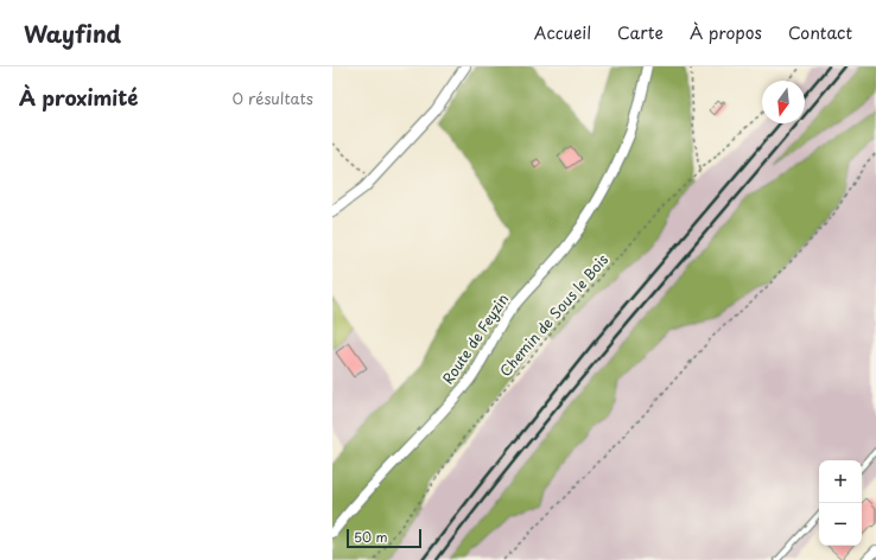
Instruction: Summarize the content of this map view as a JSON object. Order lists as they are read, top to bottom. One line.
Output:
{"streets":{"street":["Route de Feyzin"],"path":["Chemin de Sous le Bois"]},"scale_bar":"50 m","north":"bottom","page":{"header":"Wayfind","nav":["Accueil","Carte","À propos","Contact"],"heading":["À proximité","0 résultats"],"map_buttons":["+","−"],"scale":"50 m"}}
